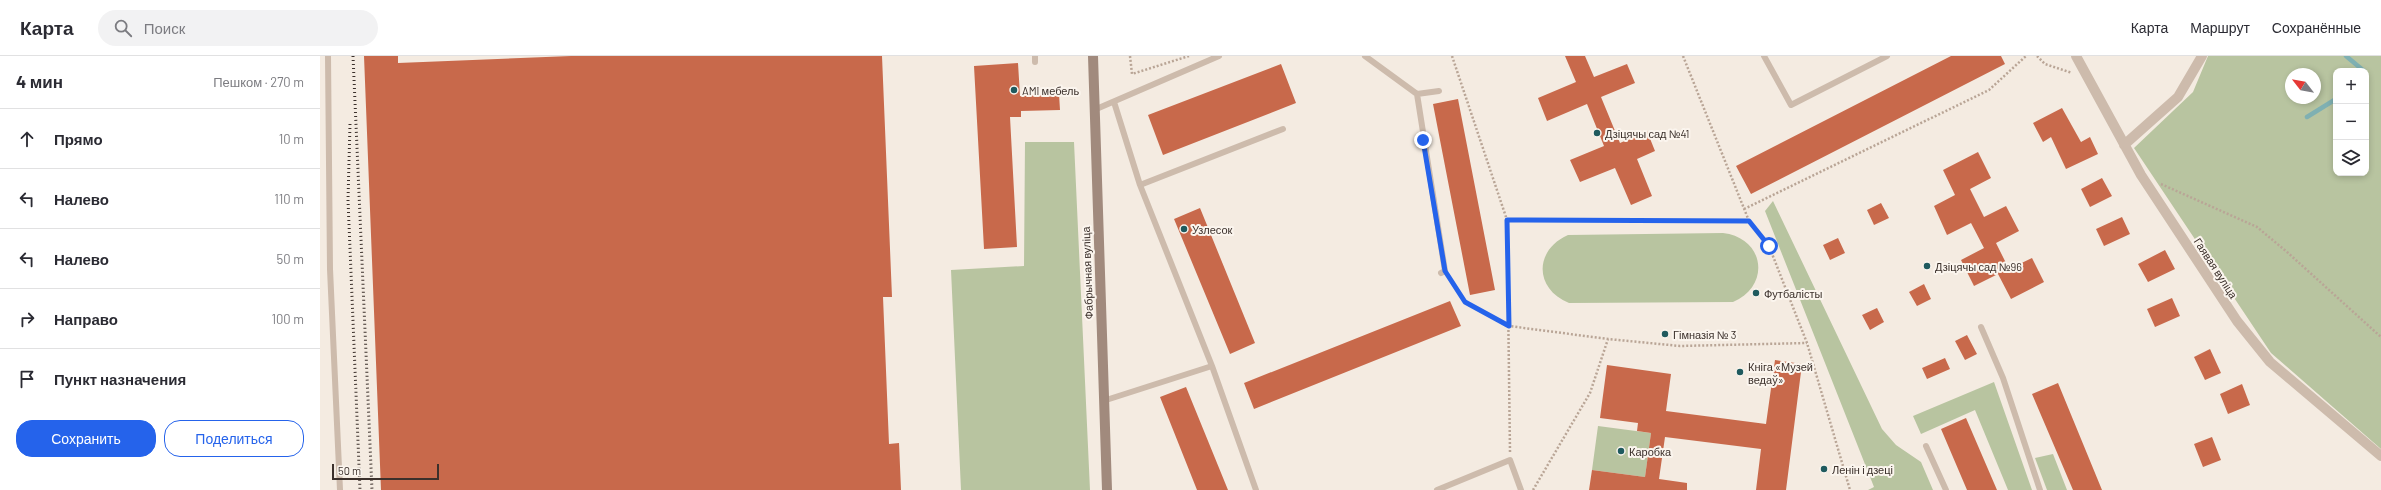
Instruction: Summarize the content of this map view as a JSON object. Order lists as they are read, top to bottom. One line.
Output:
{"streets":{"main road":["Фабрычная вуліца"],"street":["Гаявая вуліца"]},"places":["AMI мебель","Дзіцячы сад №41","Узлесок","Дзіцячы сад №96","Футбалісты","Гімназія № 3","Кніга «Музей ведаў»","Каробка","Ленін і дзеці"],"scale_bar":"50 m","north":"top left","page":{"header":"Карта","search":"Поиск","nav":["Карта","Маршрут","Сохранённые"],"heading":["4 мин","Пешком · 270 m"],"map_buttons":["+","−"],"list":[["Прямо","10 m"],["Налево","110 m"],["Налево","50 m"],["Направо","100 m"],"Пункт назначения"],"buttons":["Сохранить","Поделиться"],"scale":"50 m"}}
